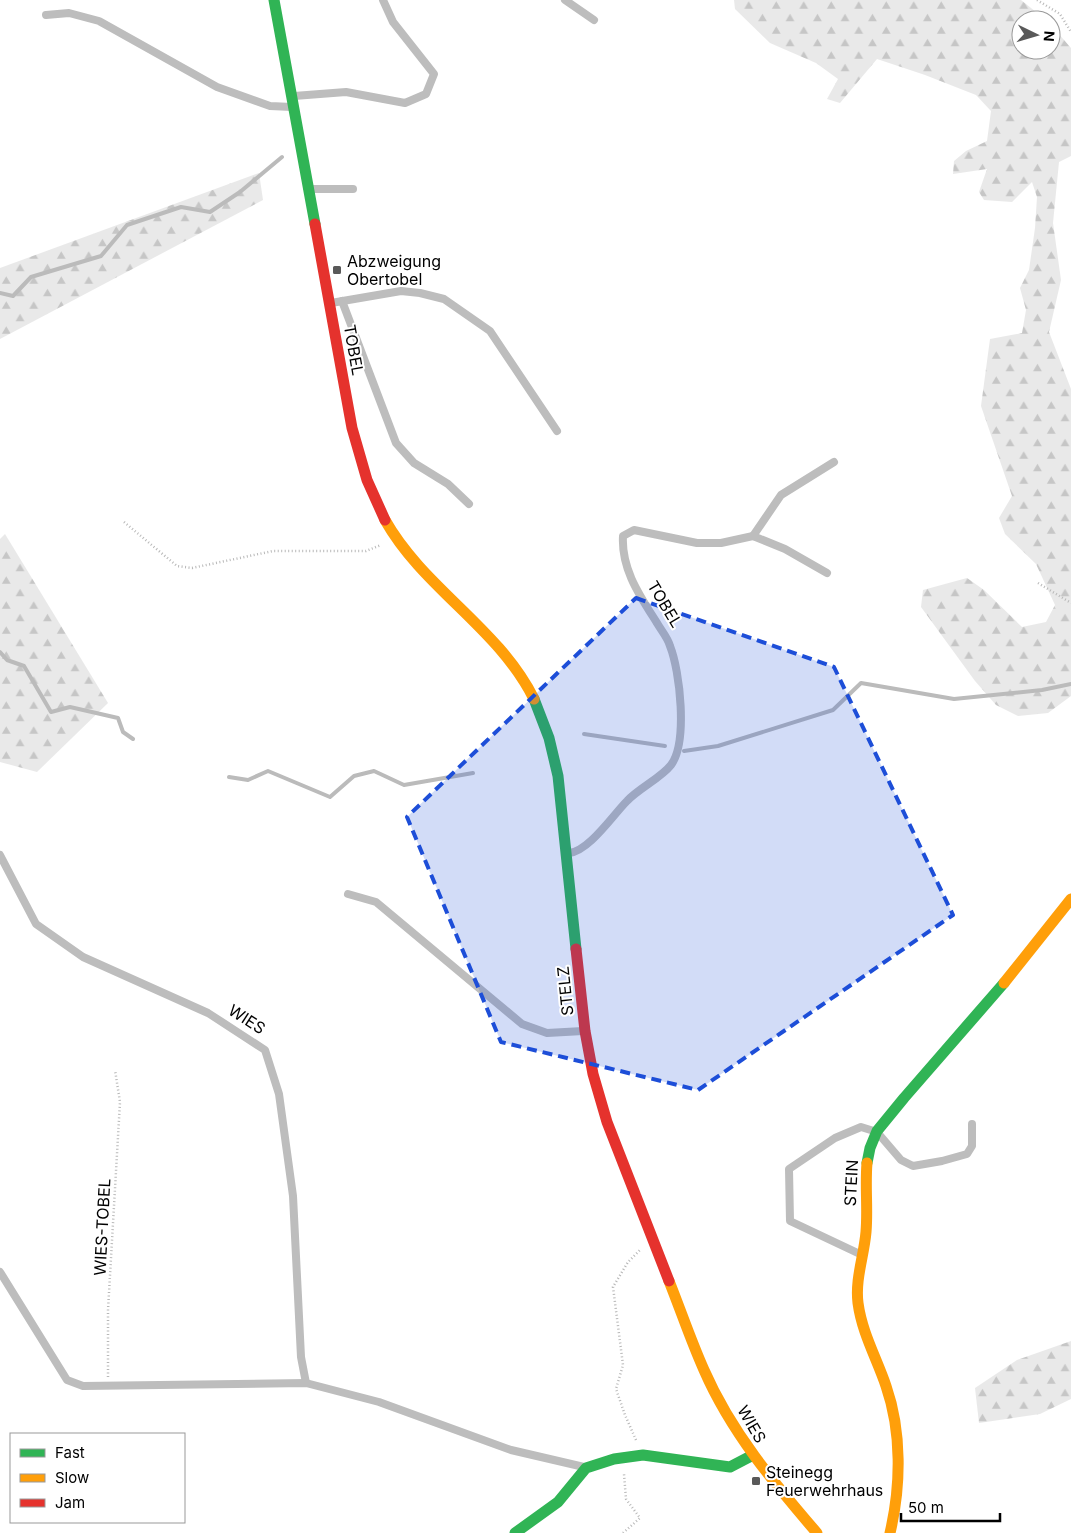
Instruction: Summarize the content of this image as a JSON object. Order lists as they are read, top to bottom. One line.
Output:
{"streets":{"main road":["TOBEL","STELZ","WIES","STEIN"],"path":["WIES-TOBEL"]},"crossings":[["TOBEL","STELZ"],["STELZ","WIES"],["WIES","WIES-TOBEL"]],"places":{"transit":["Abzweigung Obertobel","Steinegg Feuerwehrhaus"]},"legend":["Fast","Slow","Jam"],"scale_bar":"50 m","north":"right"}
